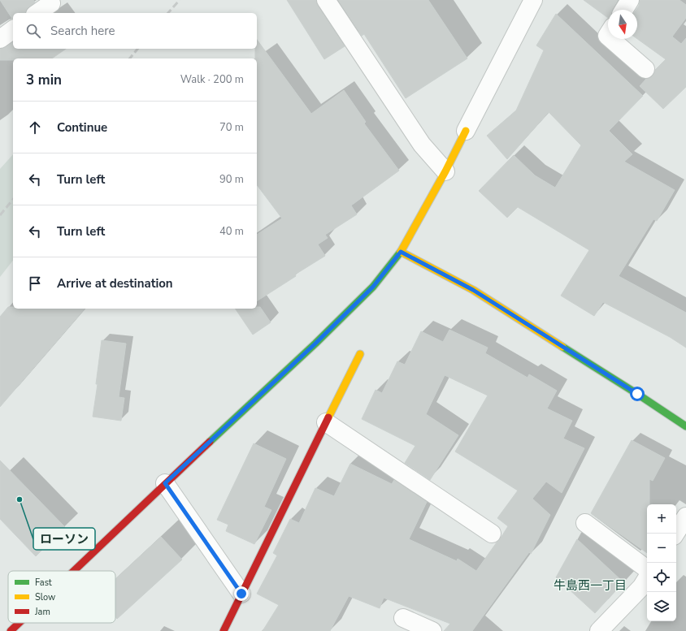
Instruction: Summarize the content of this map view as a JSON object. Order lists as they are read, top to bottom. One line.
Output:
{"districts":["牛島西一丁目"],"places":["ローソン"],"legend":["Fast","Slow","Jam"],"north":"bottom","page":{"search":"Search here","heading":["3 min","Walk · 200 m"],"list":[["Continue","70 m"],["Turn left","90 m"],["Turn left","40 m"],"Arrive at destination"],"map_buttons":["+","−"]}}
